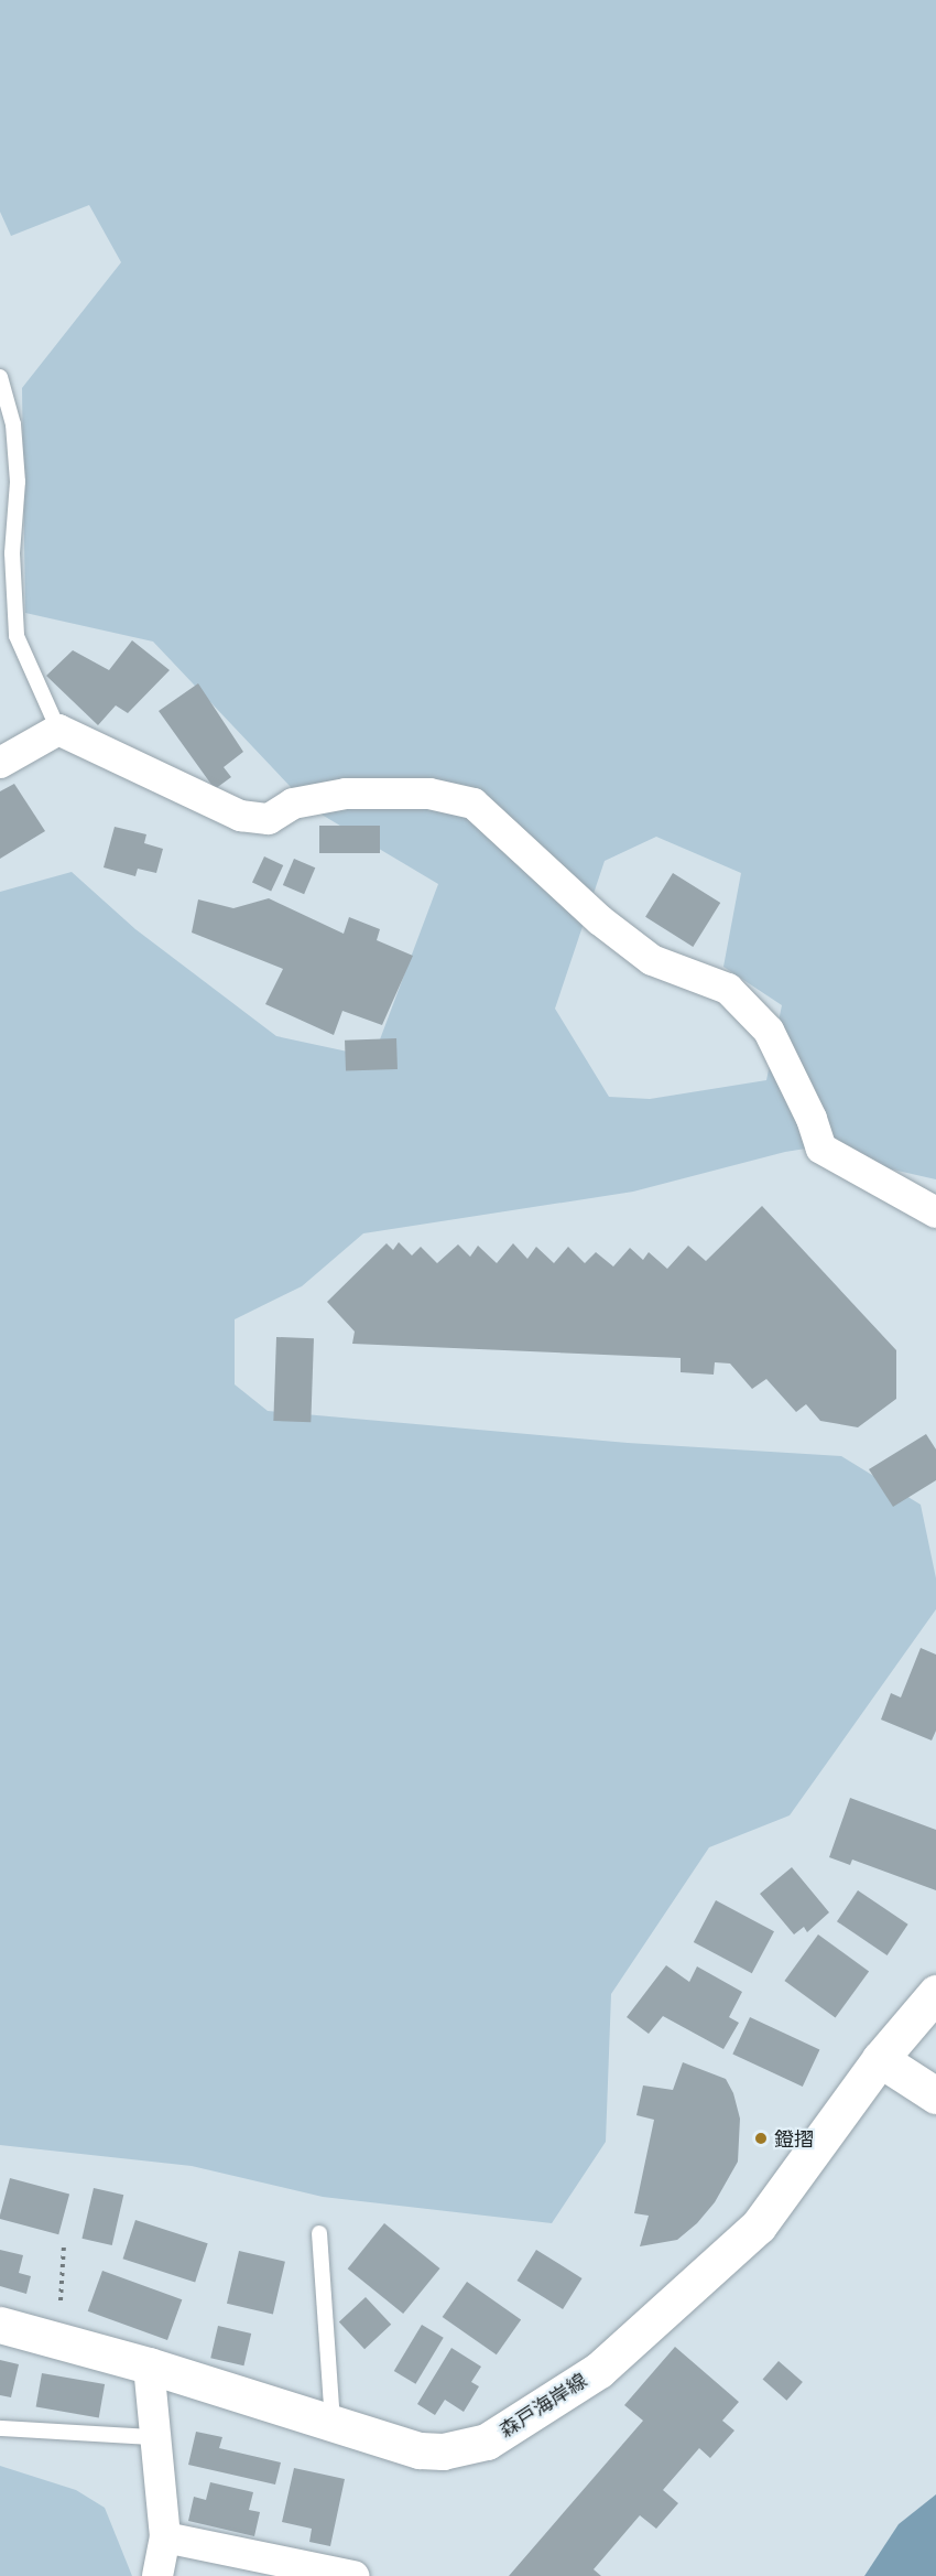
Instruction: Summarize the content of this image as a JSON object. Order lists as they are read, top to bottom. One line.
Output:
{"streets":{"main road":["森戸海岸線"]},"places":["鐙摺"]}
